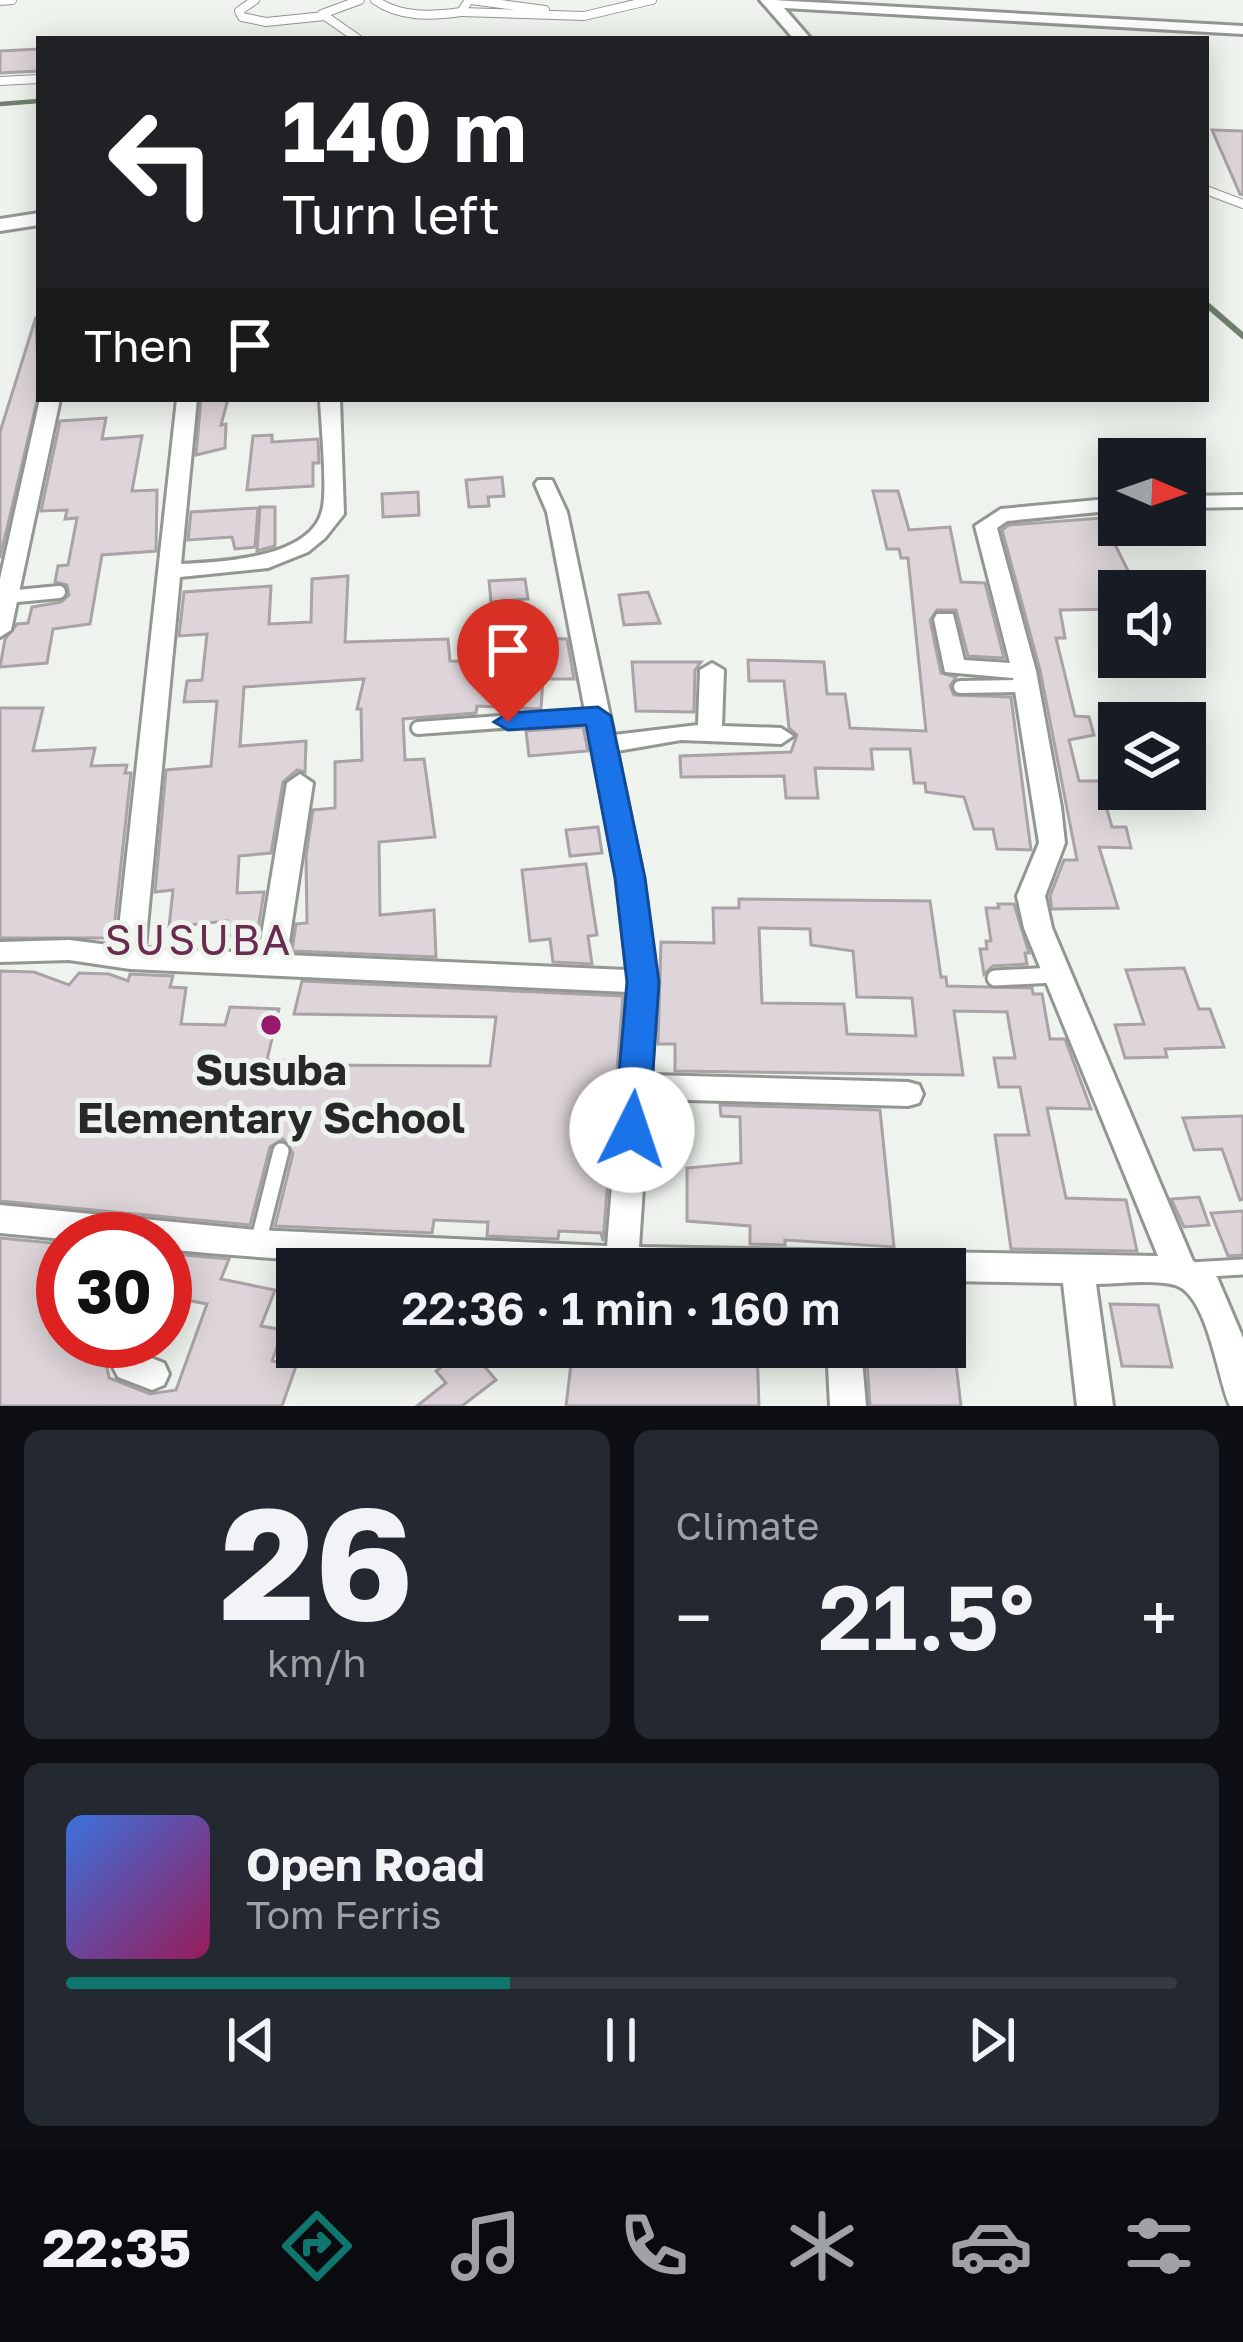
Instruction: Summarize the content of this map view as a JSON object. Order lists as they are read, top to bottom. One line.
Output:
{"districts":["SUSUBA"],"places":["Susuba Elementary School"],"north":"right","page":{"turn":["140 m","Turn left"],"then":"Then","limit":"30","trip":"22:36 · 1 min · 160 m","tile":[["26","km/h"],"Climate"],"heat":["−","21.5°","+"],"song":["Open Road","Tom Ferris"],"tabs":"22:35"}}
